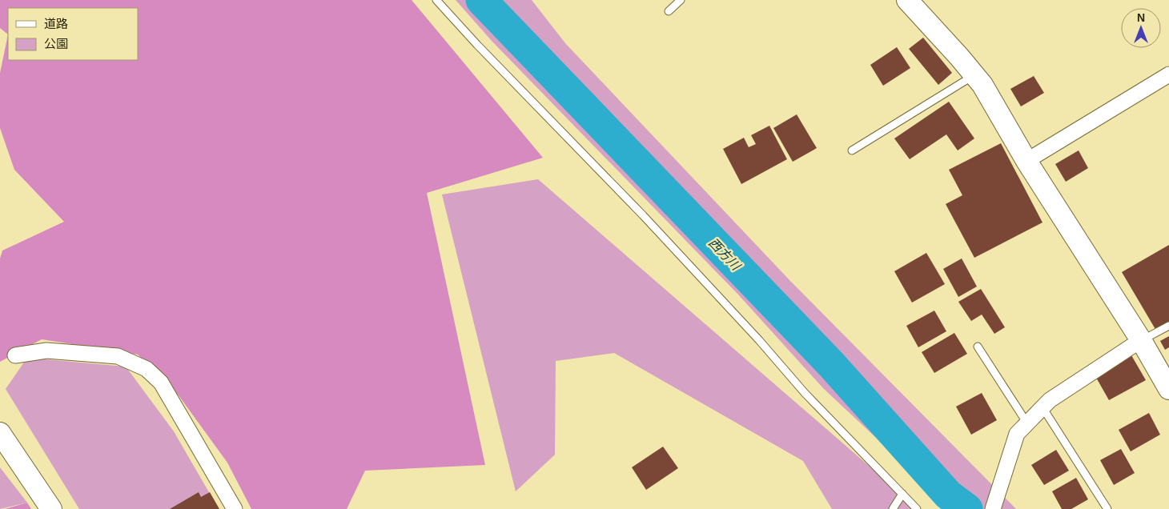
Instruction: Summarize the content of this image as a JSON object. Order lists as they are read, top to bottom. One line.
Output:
{"water":["西方川"],"legend":["道路","公園"],"north":"top"}
